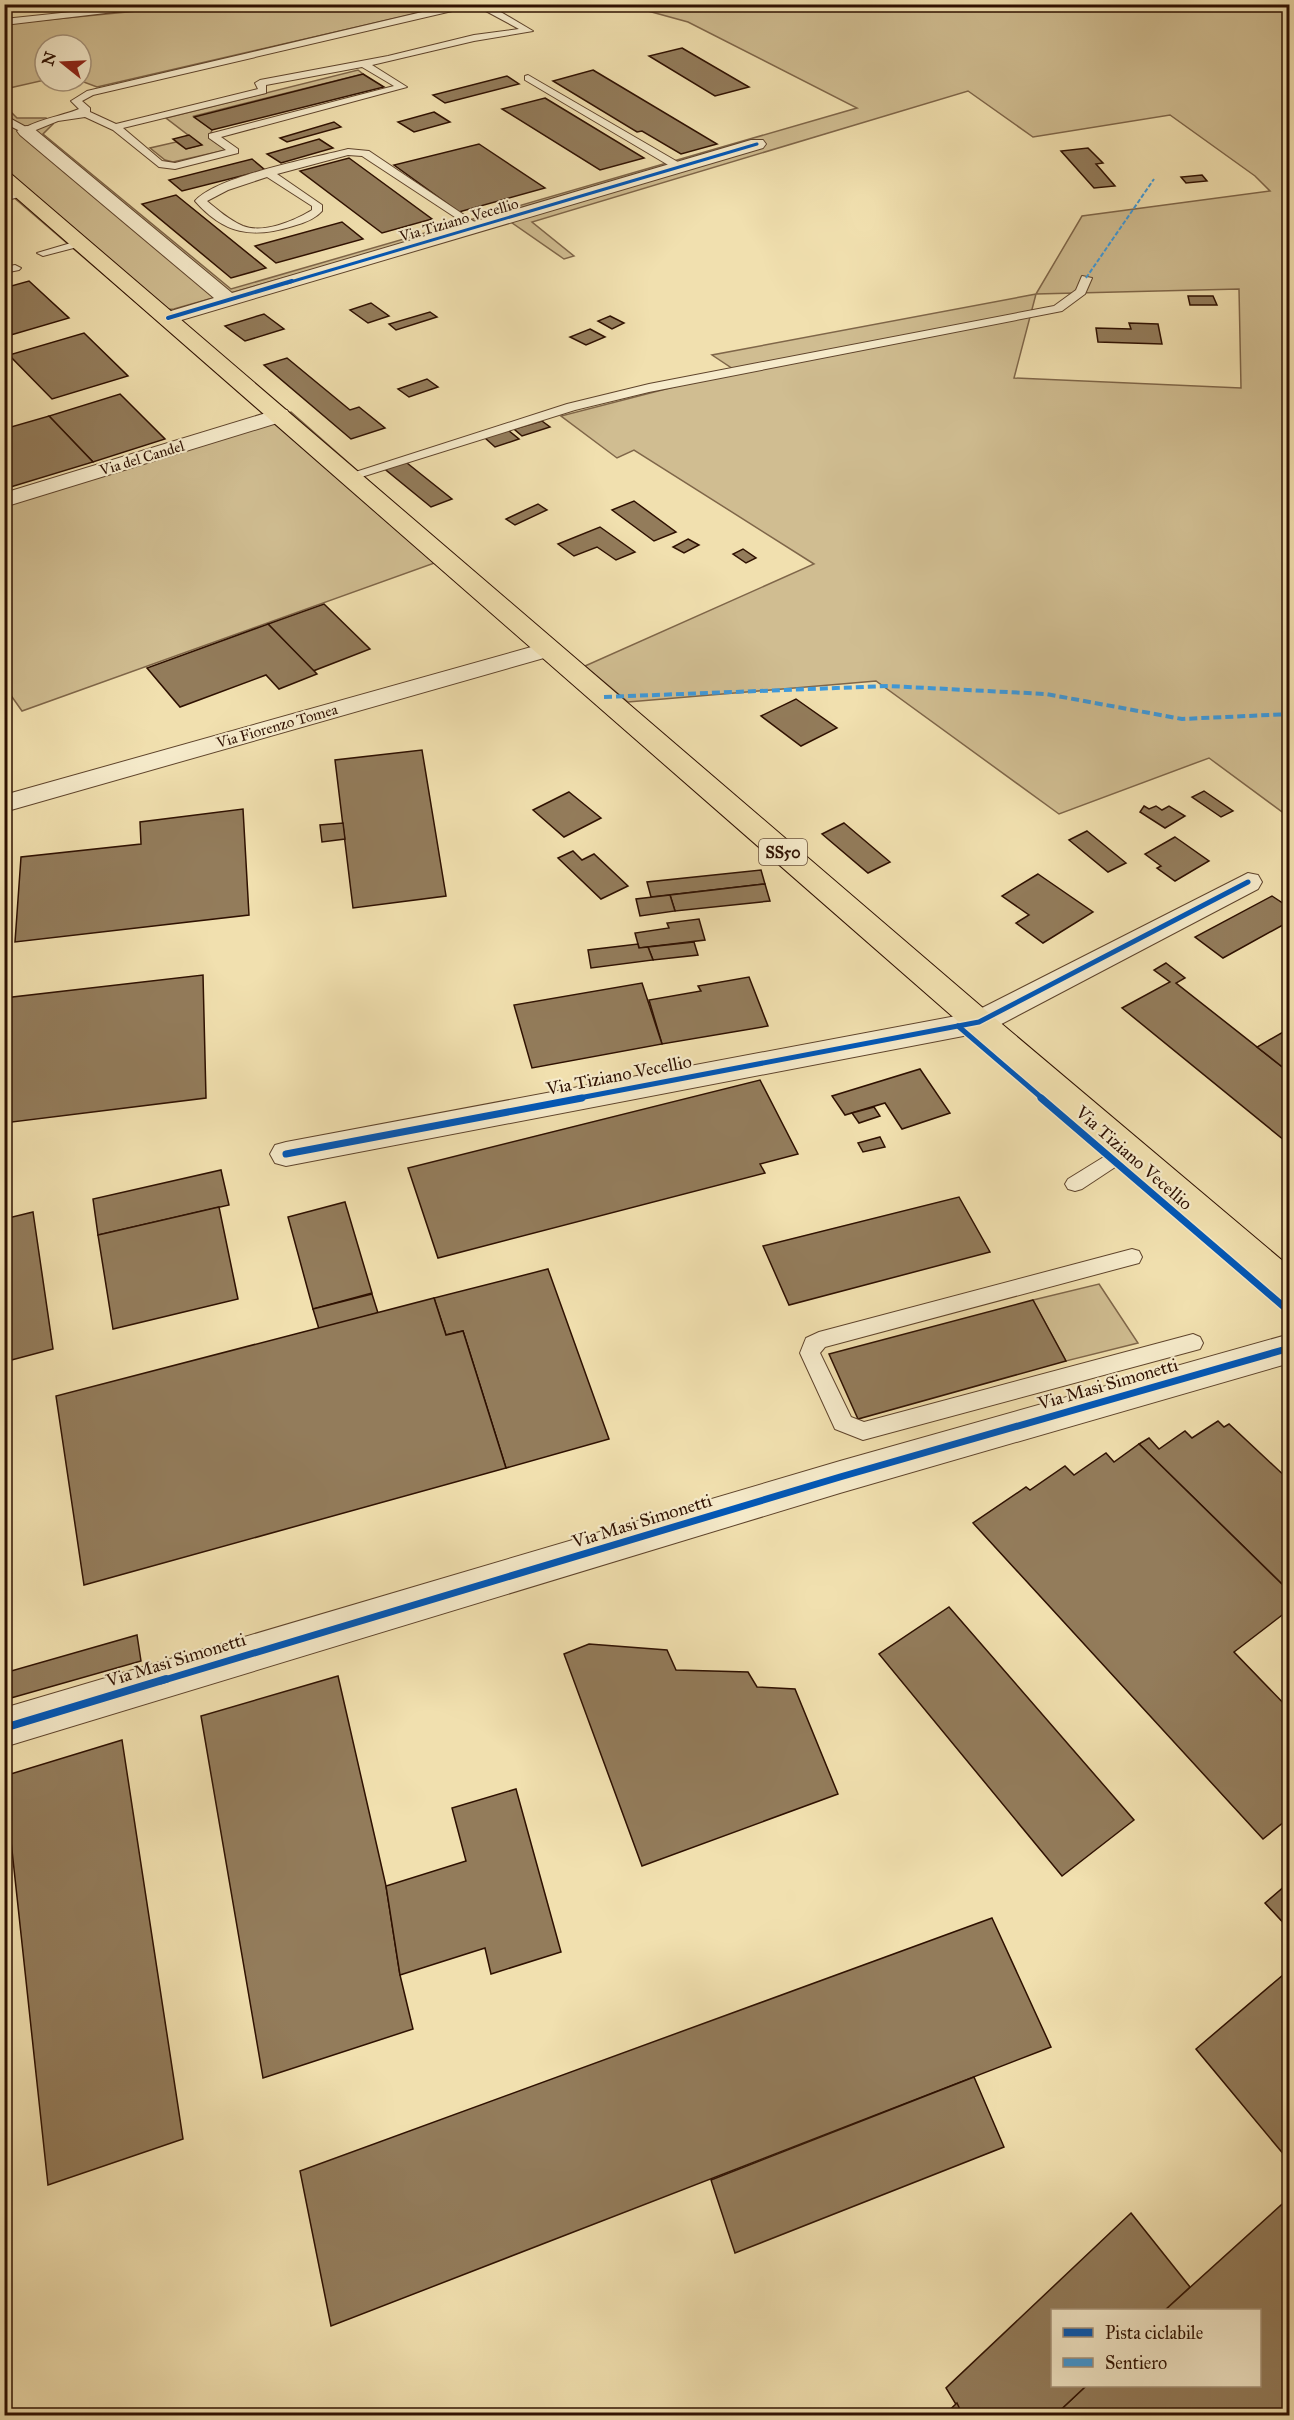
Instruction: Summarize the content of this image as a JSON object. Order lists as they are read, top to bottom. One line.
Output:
{"streets":{"main road":["Via Tiziano Vecellio","SS50"],"street":["Via del Candel","Via Fiorenzo Tomea","Via Masi Simonetti"]},"crossings":[["Via Tiziano Vecellio","Via del Candel"],["Via Tiziano Vecellio","Via Fiorenzo Tomea"]],"legend":["Pista ciclabile","Sentiero"],"north":"left"}
